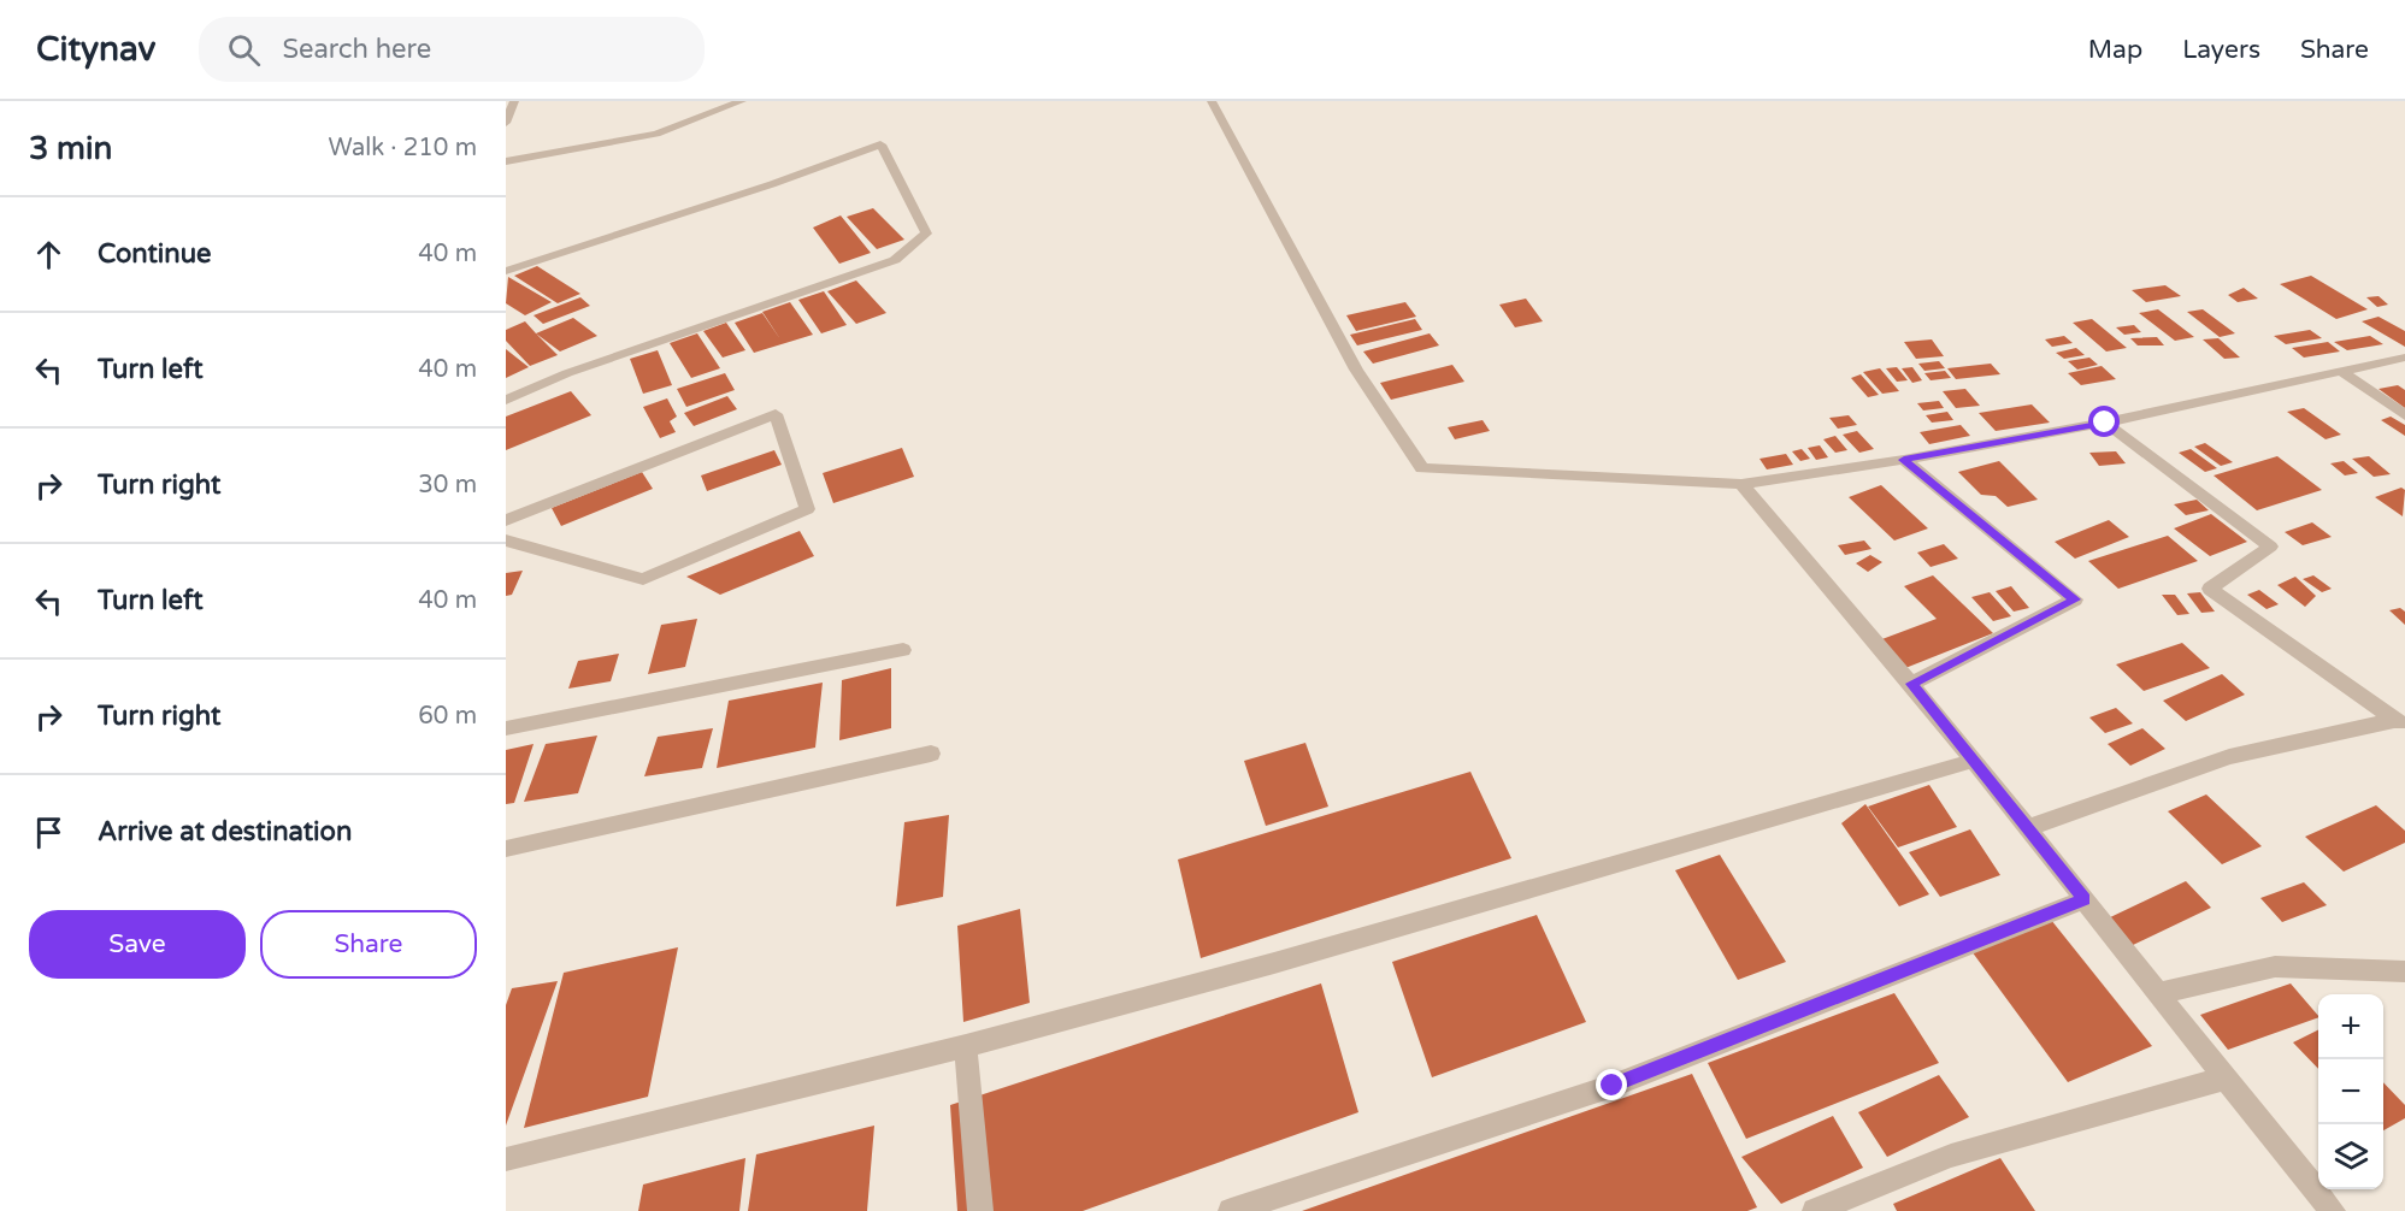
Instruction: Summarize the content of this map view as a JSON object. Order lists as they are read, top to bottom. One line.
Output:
{"page":{"header":"Citynav","search":"Search here","nav":["Map","Layers","Share"],"heading":["3 min","Walk · 210 m"],"list":[["Continue","40 m"],["Turn left","40 m"],["Turn right","30 m"],["Turn left","40 m"],["Turn right","60 m"],"Arrive at destination"],"buttons":["Save","Share"],"map_buttons":["+","−"]}}
